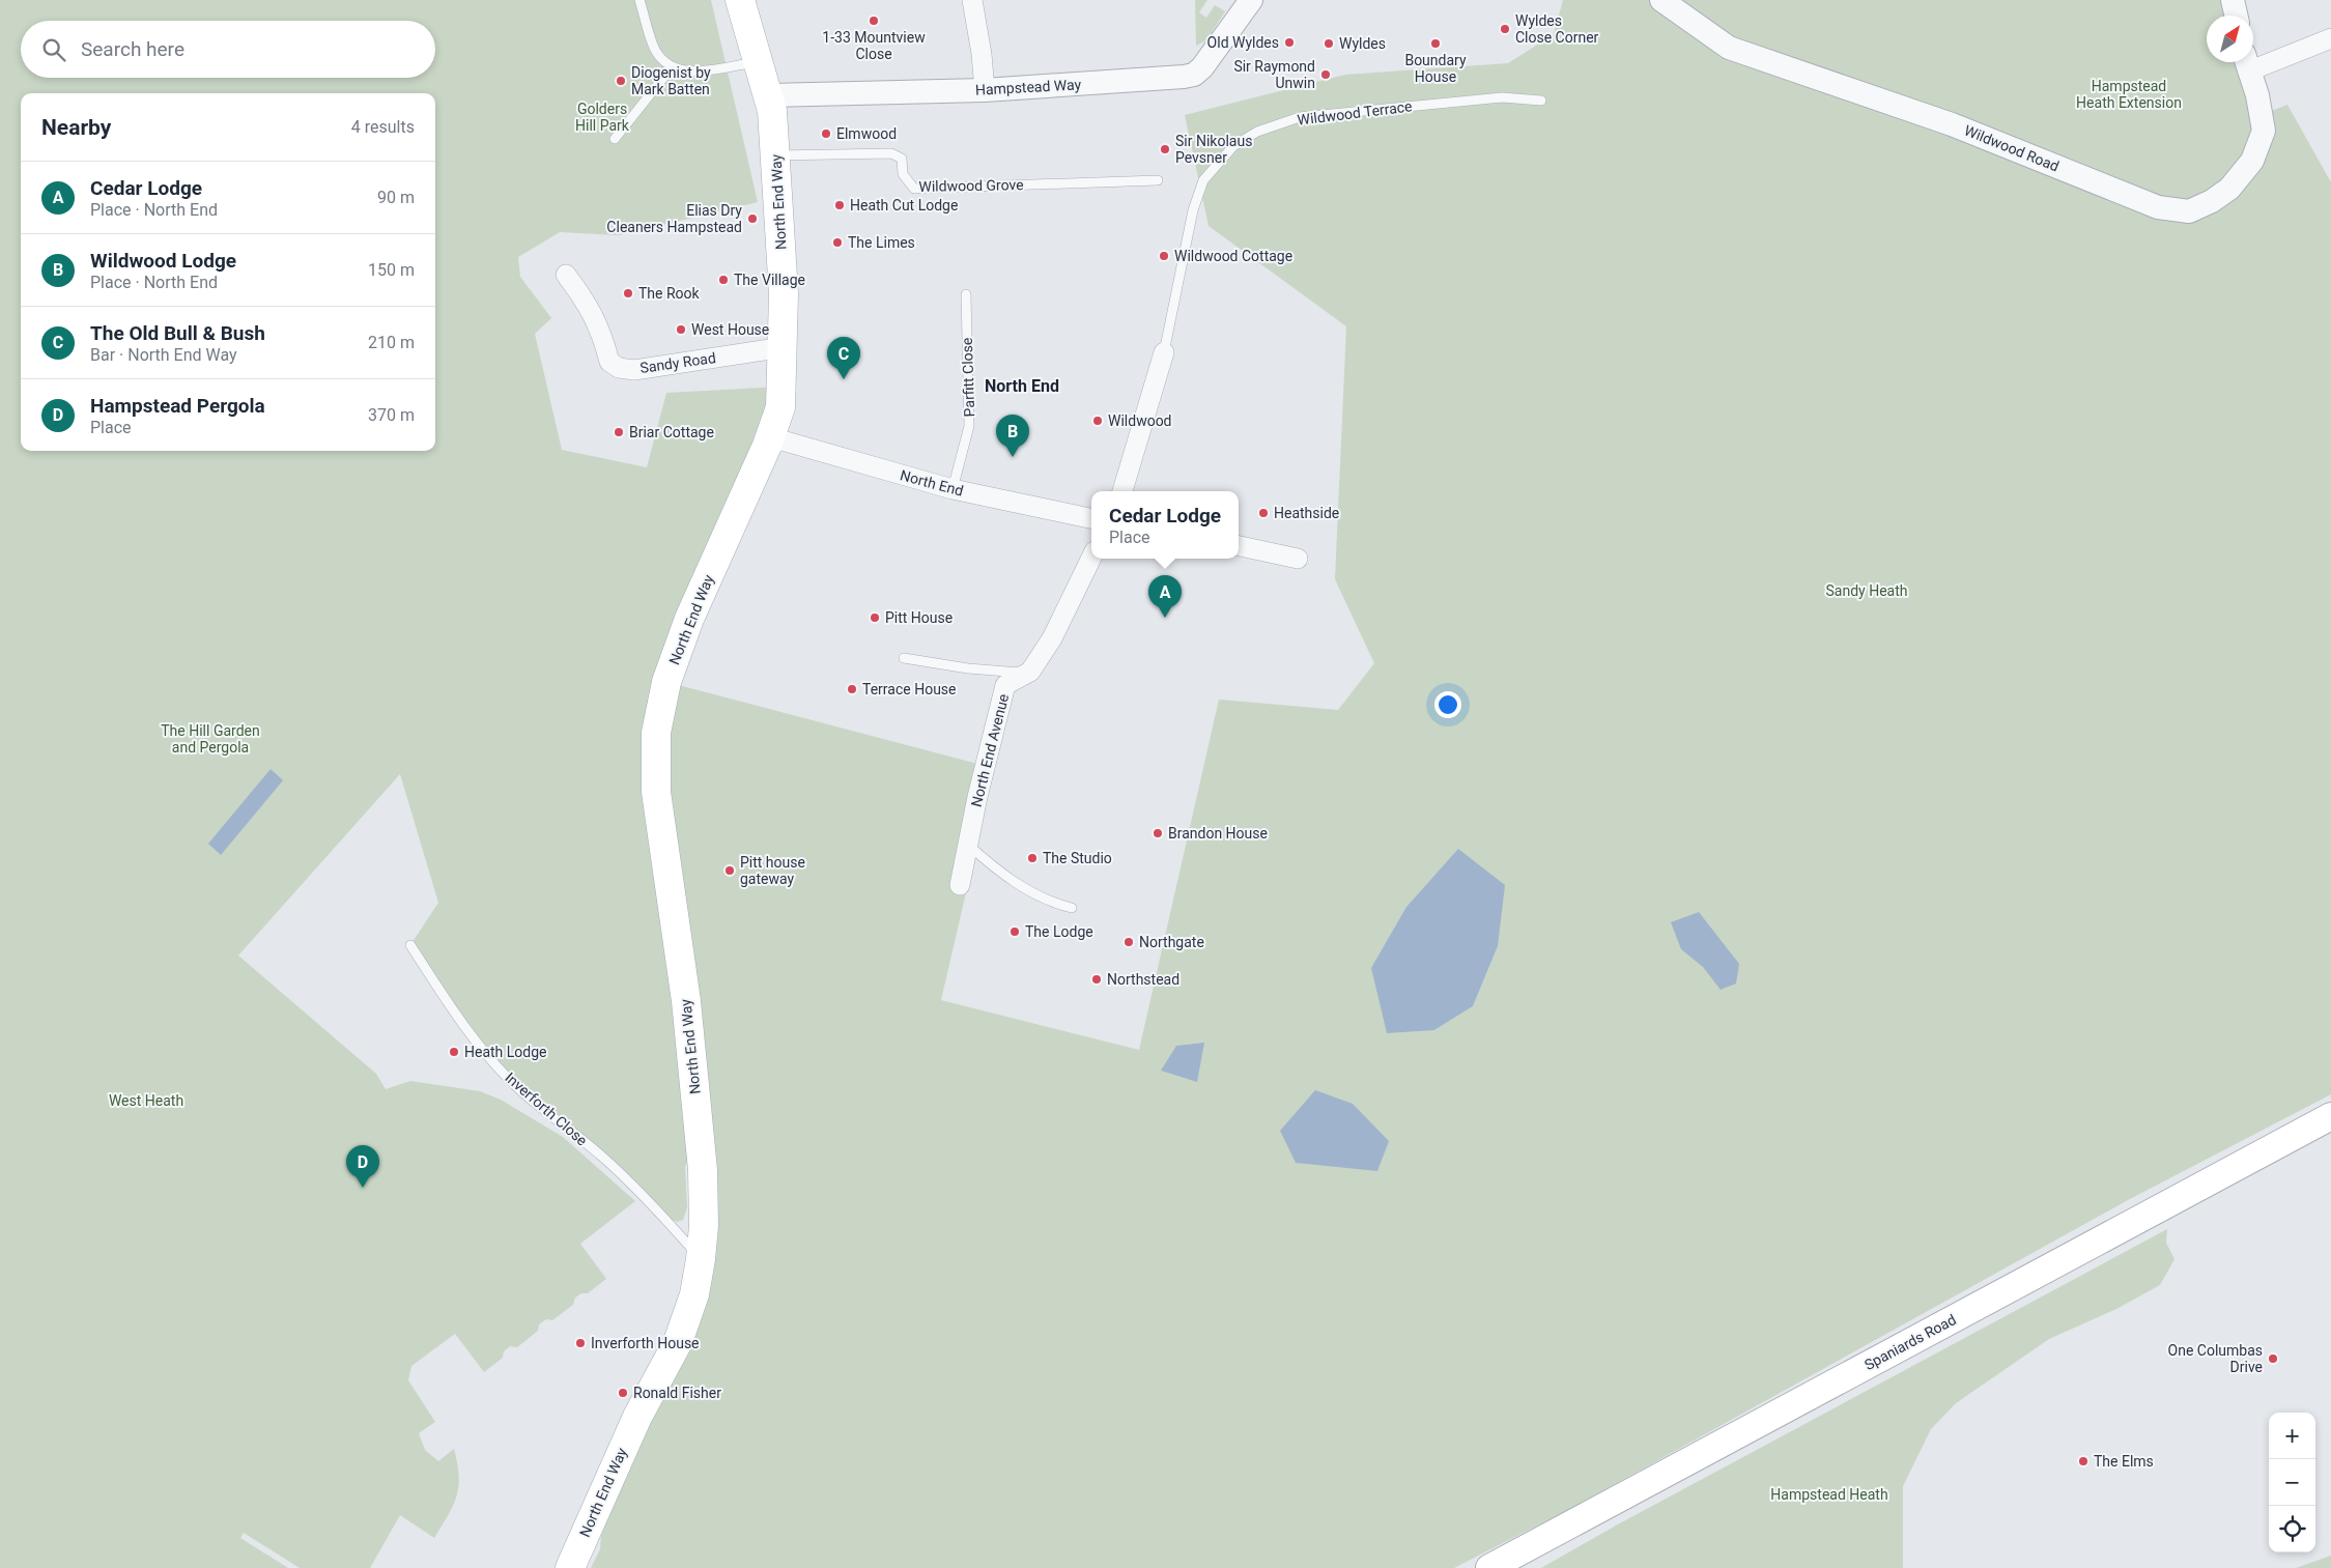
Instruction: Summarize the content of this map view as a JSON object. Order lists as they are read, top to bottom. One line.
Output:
{"streets":{"main road":["North End Way","Spaniards Road"],"street":["Hampstead Way","Wildwood Terrace","Wildwood Road","Sandy Road","North End","North End Avenue"],"lane":["Wildwood Grove","Parfitt Close","Inverforth Close"]},"crossings":[["Hampstead Way","North End Way"],["Wildwood Grove","North End Way"],["North End Way","Sandy Road"],["North End Way","North End"],["North End Way","Inverforth Close"],["Parfitt Close","North End"]],"districts":["North End"],"parks":["Hampstead Heath Extension","Golders Hill Park","Sandy Heath","The Hill Garden and Pergola","West Heath","Hampstead Heath"],"places":["1-33 Mountview Close","Wyldes Close Corner","Old Wyldes","Wyldes","Boundary House","Sir Raymond Unwin","Diogenist by Mark Batten","Elmwood","Sir Nikolaus Pevsner","Heath Cut Lodge","Elias Dry Cleaners Hampstead","The Limes","Wildwood Cottage","The Village","The Rook","West House","Wildwood","Briar Cottage","Heathside","Pitt House","Terrace House","Brandon House","The Studio","Pitt house gateway","The Lodge","Northgate","Northstead","Heath Lodge","Inverforth House","One Columbas Drive","Ronald Fisher","The Elms"],"north":"top right","page":{"search":"Search here","heading":["Nearby","4 results"],"list":[{"mark":"A","name":"Cedar Lodge","note":"Place · North End","value":"90 m"},{"mark":"B","name":"Wildwood Lodge","note":"Place · North End","value":"150 m"},{"mark":"C","name":"The Old Bull & Bush","note":"Bar · North End Way","value":"210 m"},{"mark":"D","name":"Hampstead Pergola","note":"Place","value":"370 m"}],"pins":["C","B","A","D"],"popup":["Cedar Lodge","Place"],"map_buttons":["+","−"]}}
